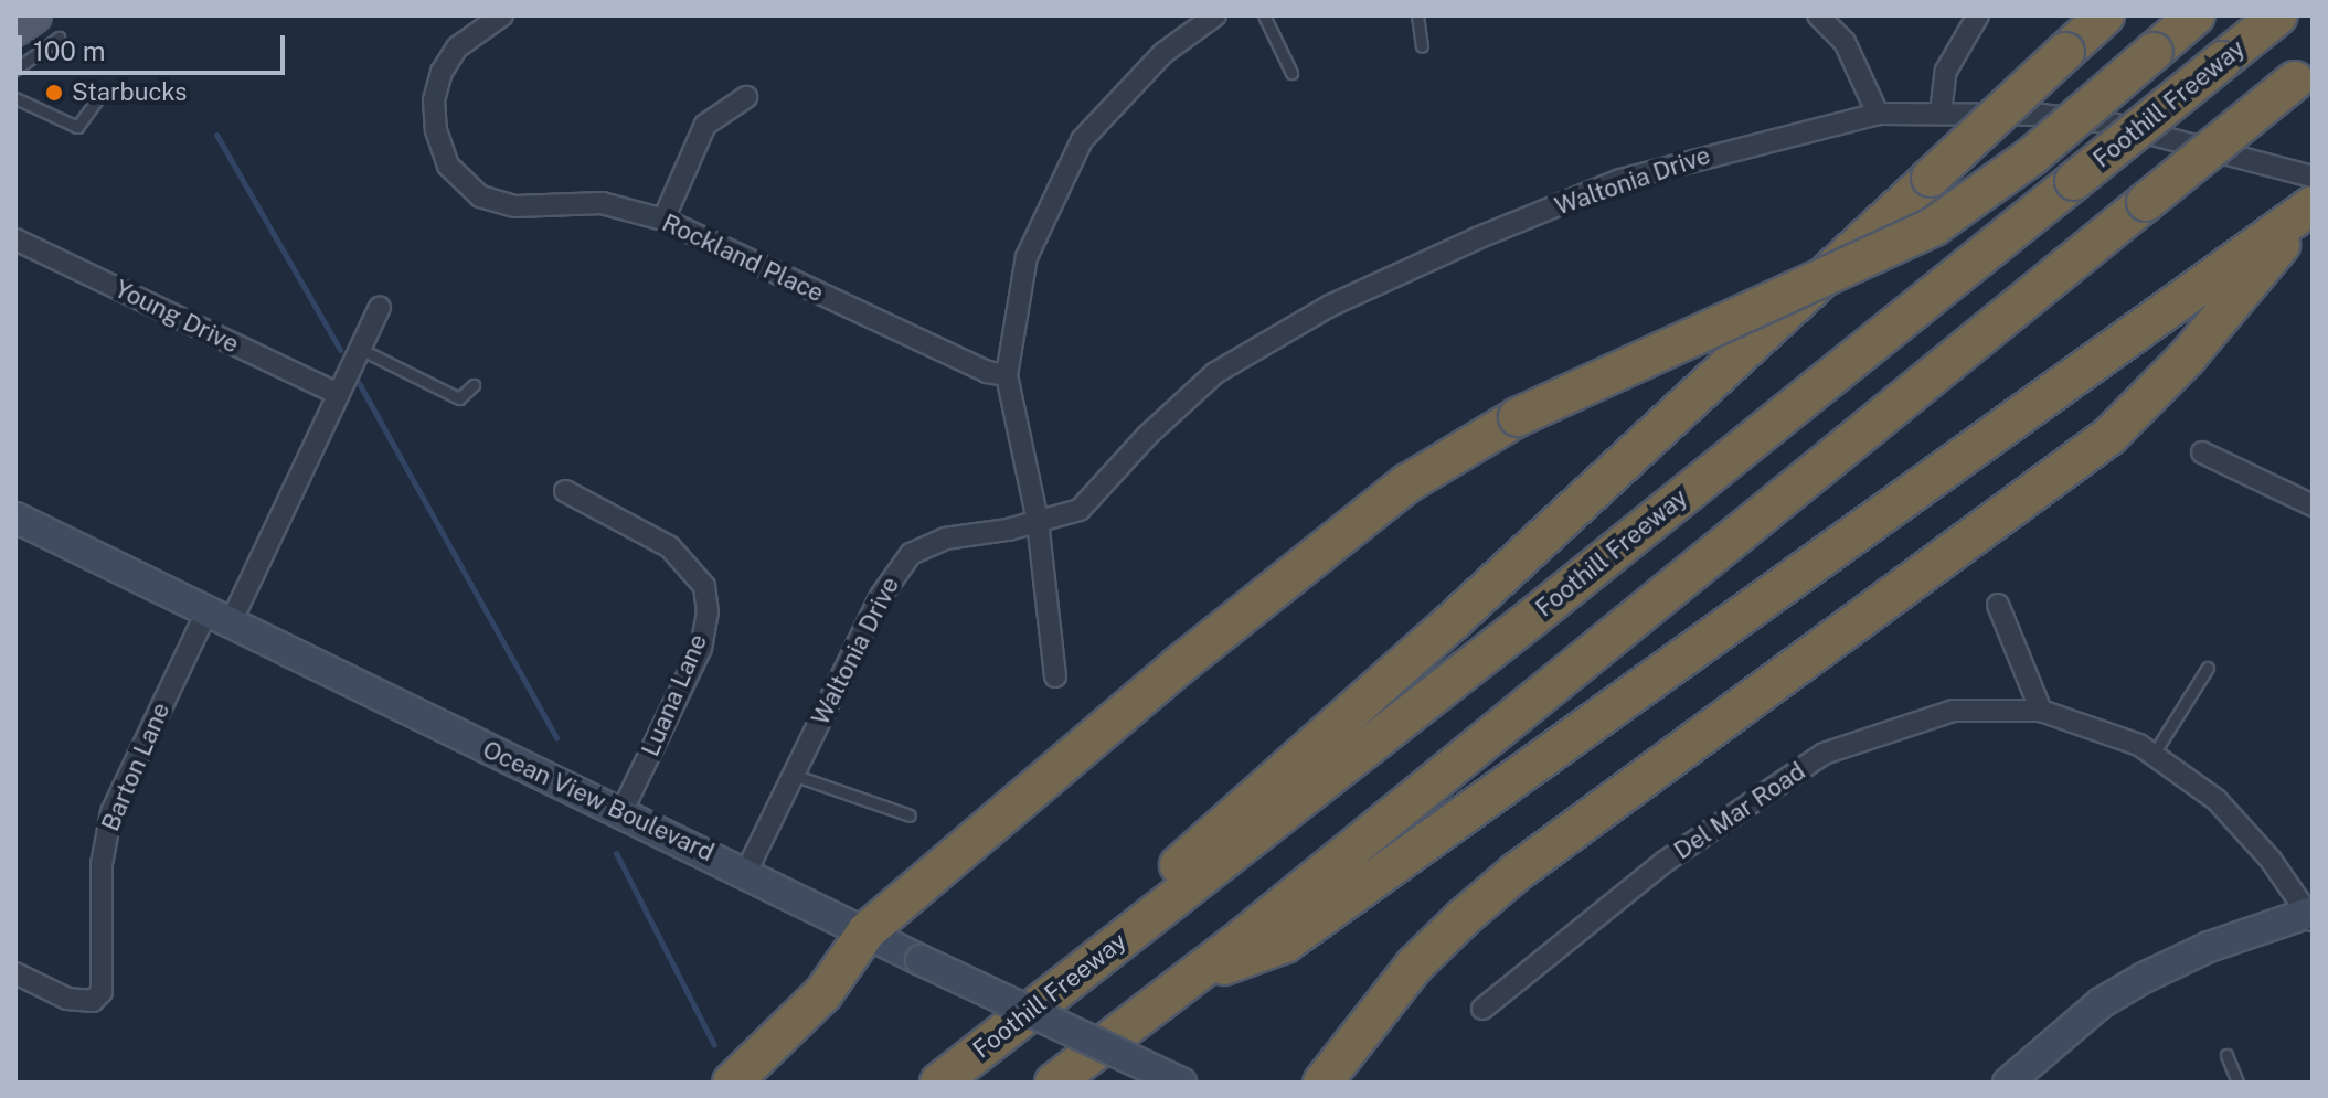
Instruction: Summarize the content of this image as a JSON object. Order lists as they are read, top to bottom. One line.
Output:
{"streets":{"highway":["Foothill Freeway"],"main road":["Ocean View Boulevard"],"street":["Waltonia Drive","Rockland Place","Young Drive","Luana Lane","Barton Lane","Del Mar Road"]},"crossings":[["Waltonia Drive","Ocean View Boulevard"],["Young Drive","Barton Lane"],["Luana Lane","Ocean View Boulevard"],["Barton Lane","Ocean View Boulevard"]],"places":["Starbucks"],"scale_bar":"100 m"}
